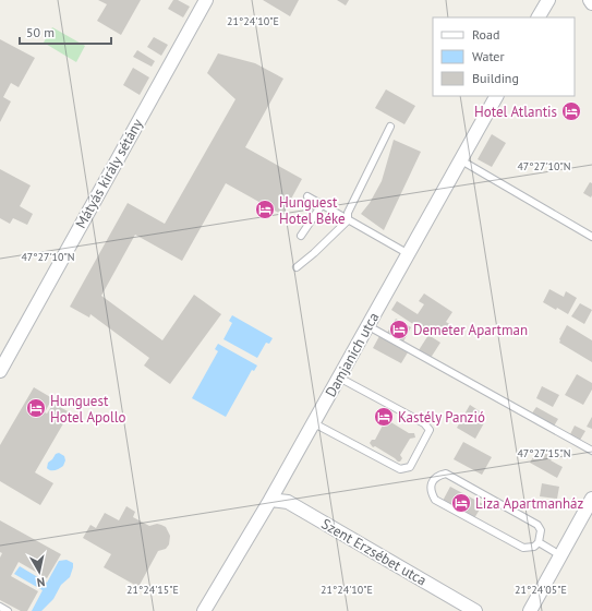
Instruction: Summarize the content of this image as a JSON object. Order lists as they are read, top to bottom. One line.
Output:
{"streets":{"street":["Mátyás király sétány","Damjanich utca","Szent Erzsébet utca"]},"crossings":[["Damjanich utca","Szent Erzsébet utca"]],"places":{"hotel":["Hotel Atlantis","Hunguest Hotel Béke","Demeter Apartman","Hunguest Hotel Apollo","Kastély Panzió","Liza Apartmanház"]},"legend":["Road","Water","Building"],"scale_bar":"50 m","north":"bottom","coordinates":["21°24'10\"E","47°27'10\"N","47°27'15\"N","21°24'15\"E","21°24'05\"E"]}
